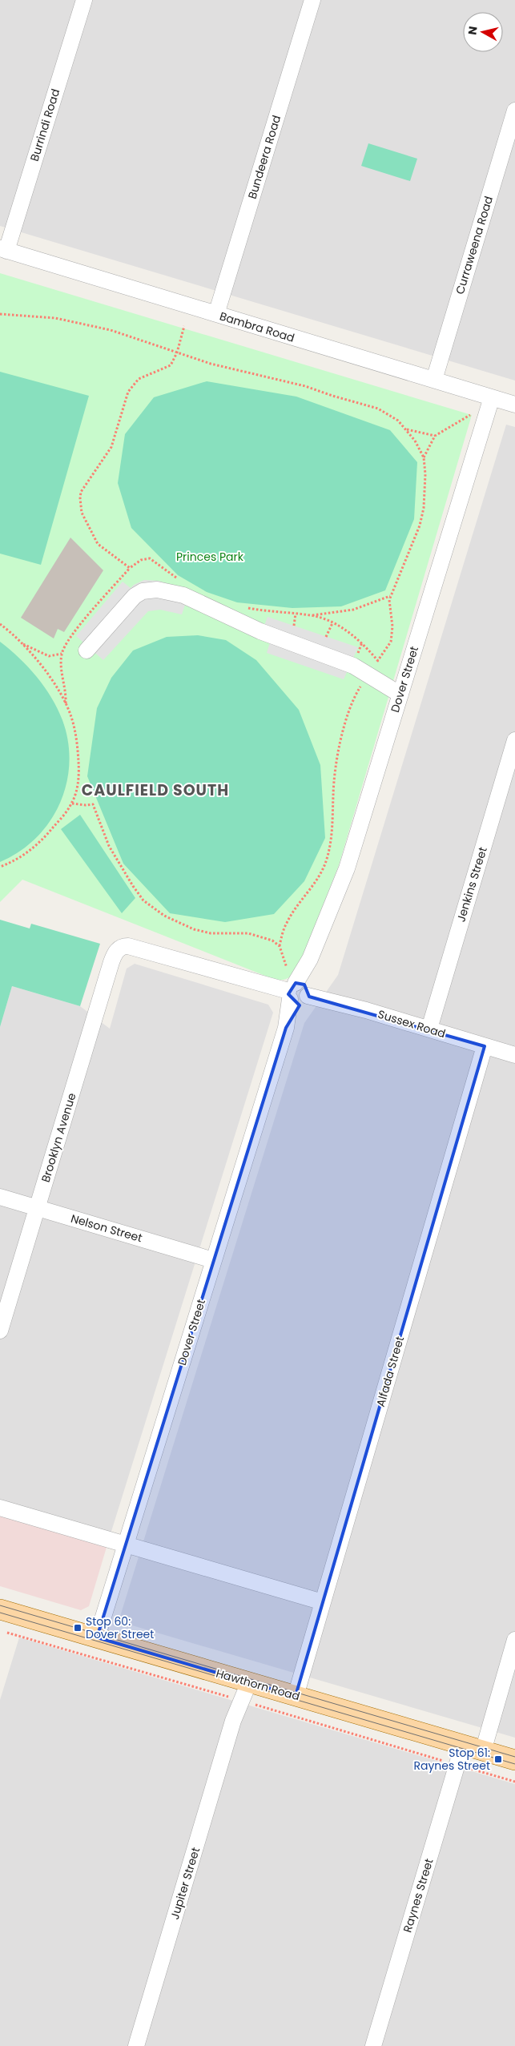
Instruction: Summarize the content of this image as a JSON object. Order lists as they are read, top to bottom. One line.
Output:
{"streets":{"main road":["Hawthorn Road"],"street":["Burrindi Road","Bundeera Road","Curraweena Road","Bambra Road","Dover Street","Jenkins Street","Sussex Road","Brooklyn Avenue","Nelson Street","Alfada Street","Jupiter Street","Raynes Street"]},"crossings":[["Burrindi Road","Bambra Road"],["Bundeera Road","Bambra Road"],["Curraweena Road","Bambra Road"],["Bambra Road","Dover Street"],["Dover Street","Sussex Road"],["Dover Street","Nelson Street"],["Dover Street","Hawthorn Road"],["Jenkins Street","Sussex Road"],["Sussex Road","Brooklyn Avenue"],["Sussex Road","Alfada Street"],["Brooklyn Avenue","Nelson Street"],["Alfada Street","Hawthorn Road"],["Hawthorn Road","Jupiter Street"],["Hawthorn Road","Raynes Street"]],"districts":["CAULFIELD SOUTH"],"parks":["Princes Park"],"places":{"transit":["Stop 60: Dover Street","Stop 61: Raynes Street"]},"north":"left"}
